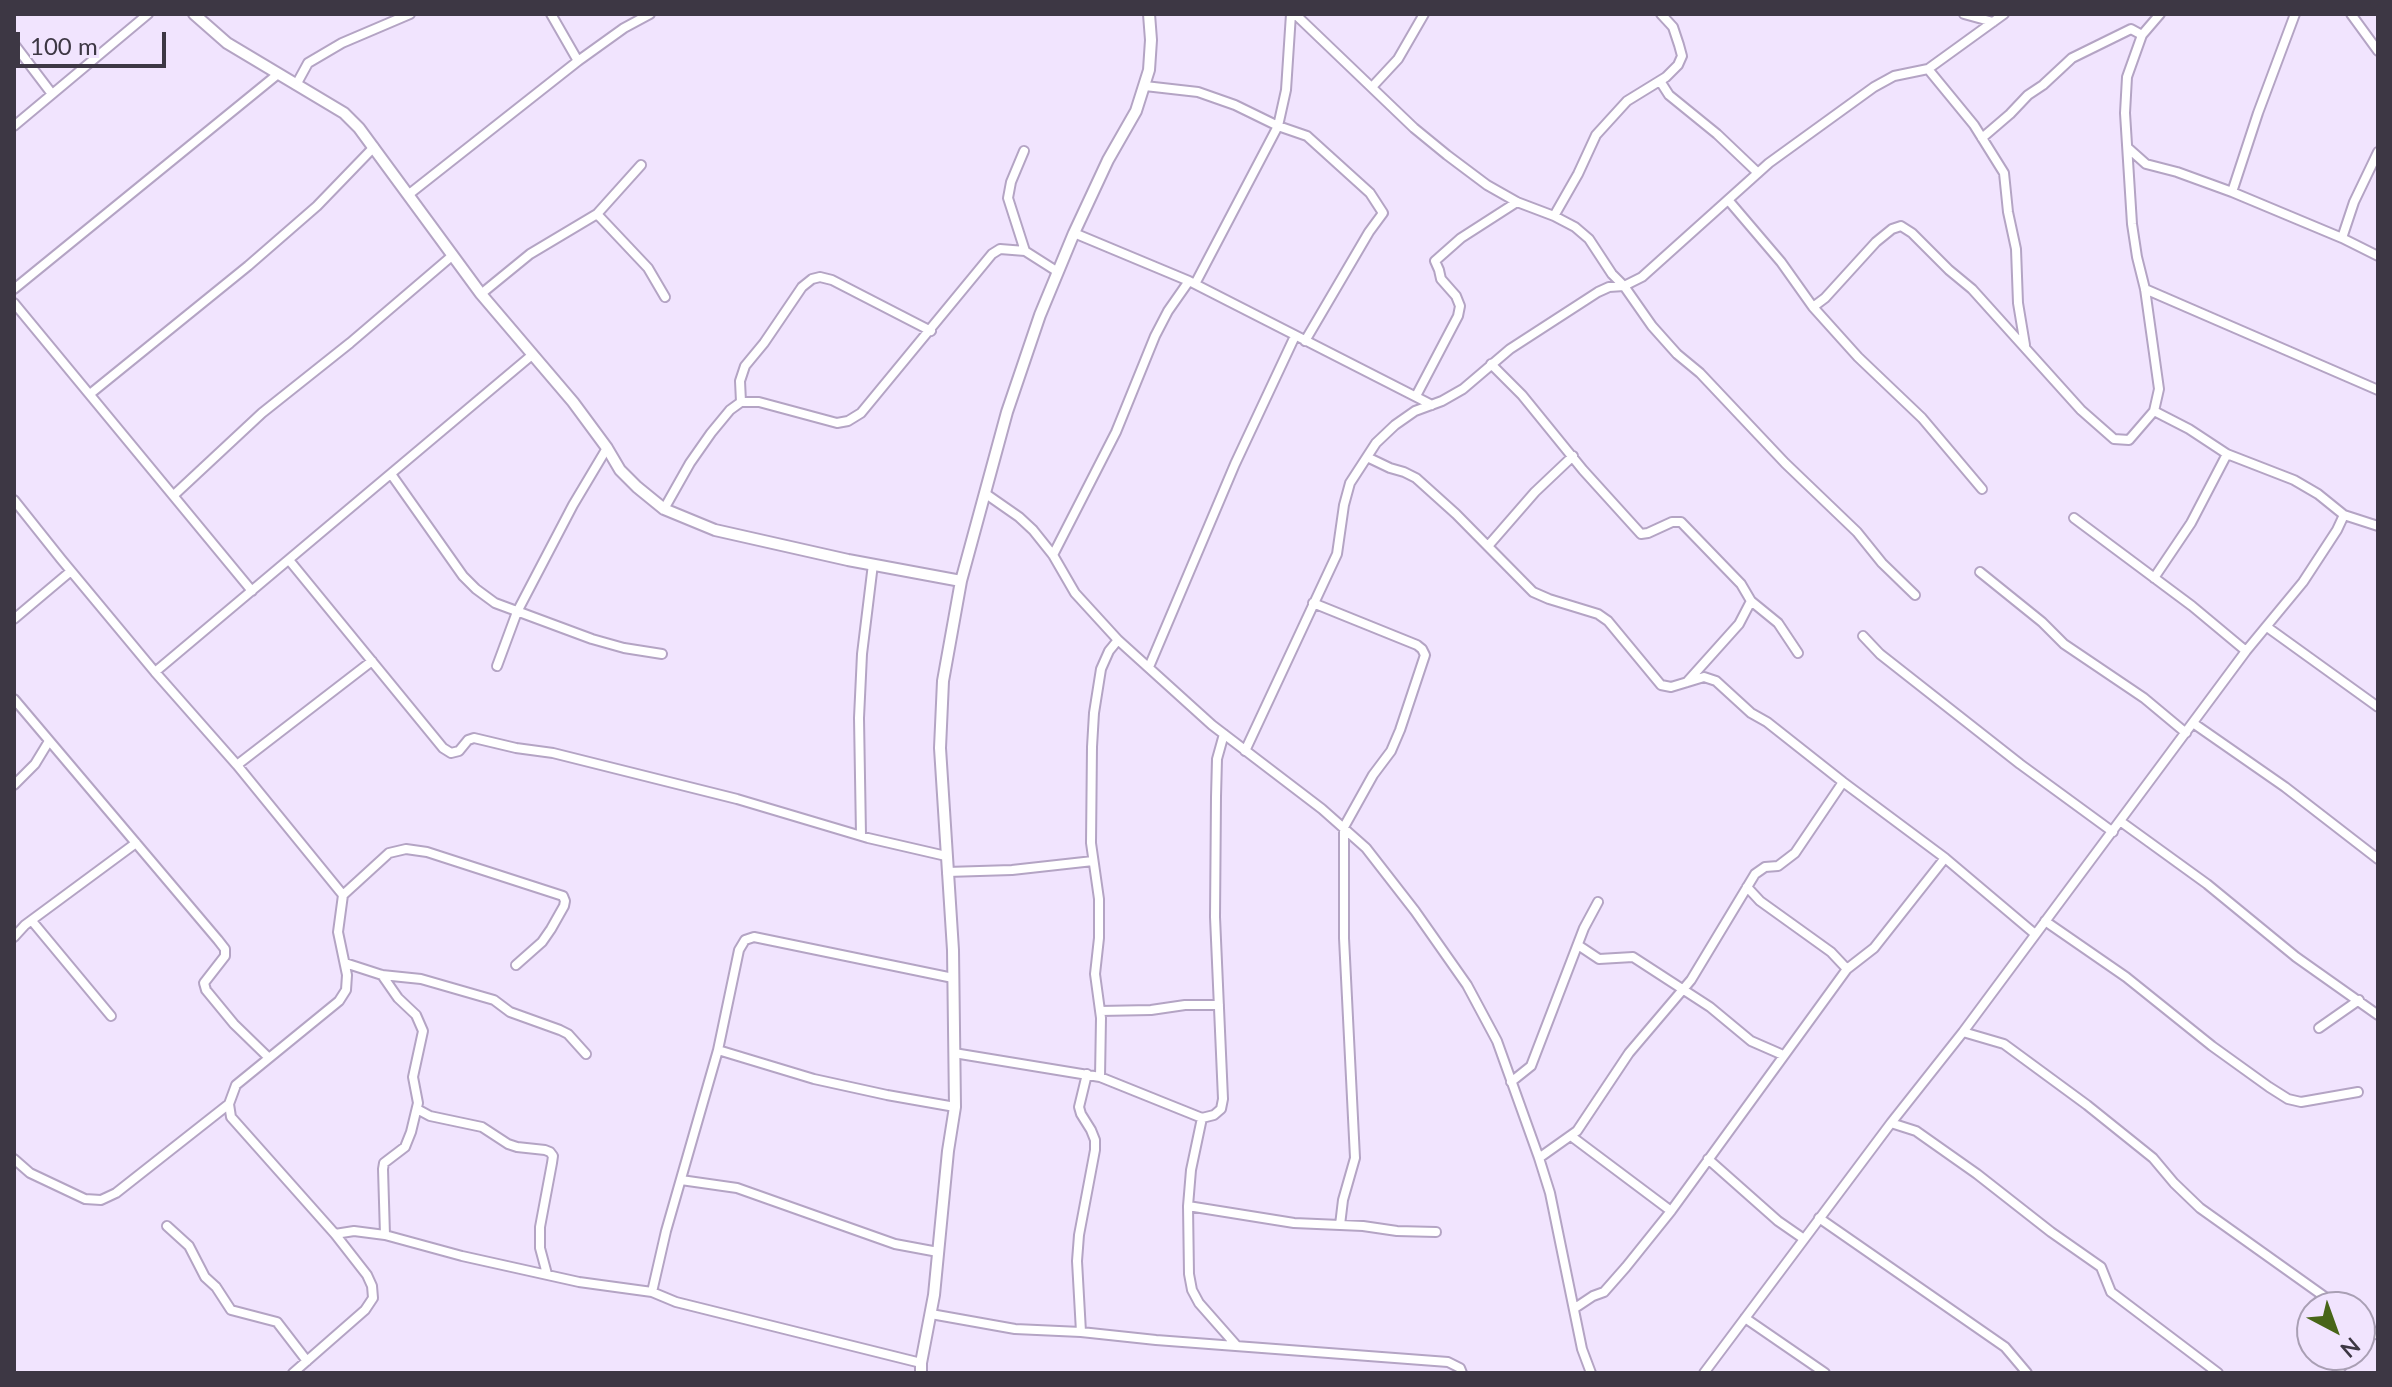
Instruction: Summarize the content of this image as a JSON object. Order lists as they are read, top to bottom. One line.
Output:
{"scale_bar":"100 m","north":"bottom right"}
